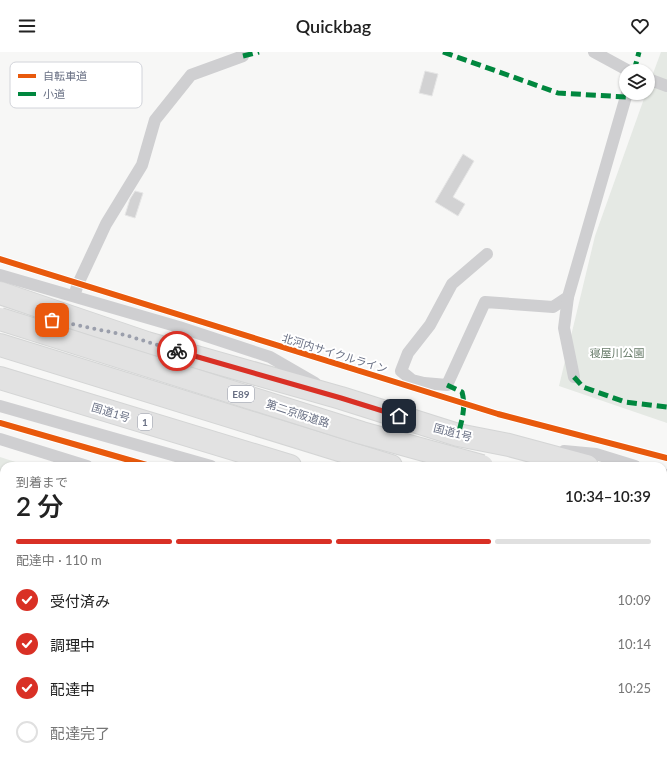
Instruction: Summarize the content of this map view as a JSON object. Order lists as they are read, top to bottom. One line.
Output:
{"streets":{"highway":["E89","国道1号","第二京阪道路","1"],"cycle path":["北河内サイクルライン"]},"parks":["寝屋川公園"],"legend":["自転車道","小道"],"page":{"header":"Quickbag","heading":["2 分","到着まで","10:34–10:39"],"bar":"配達中 · 110 m","list":[["受付済み","10:09"],["調理中","10:14"],["配達中","10:25"],"配達完了"]}}
